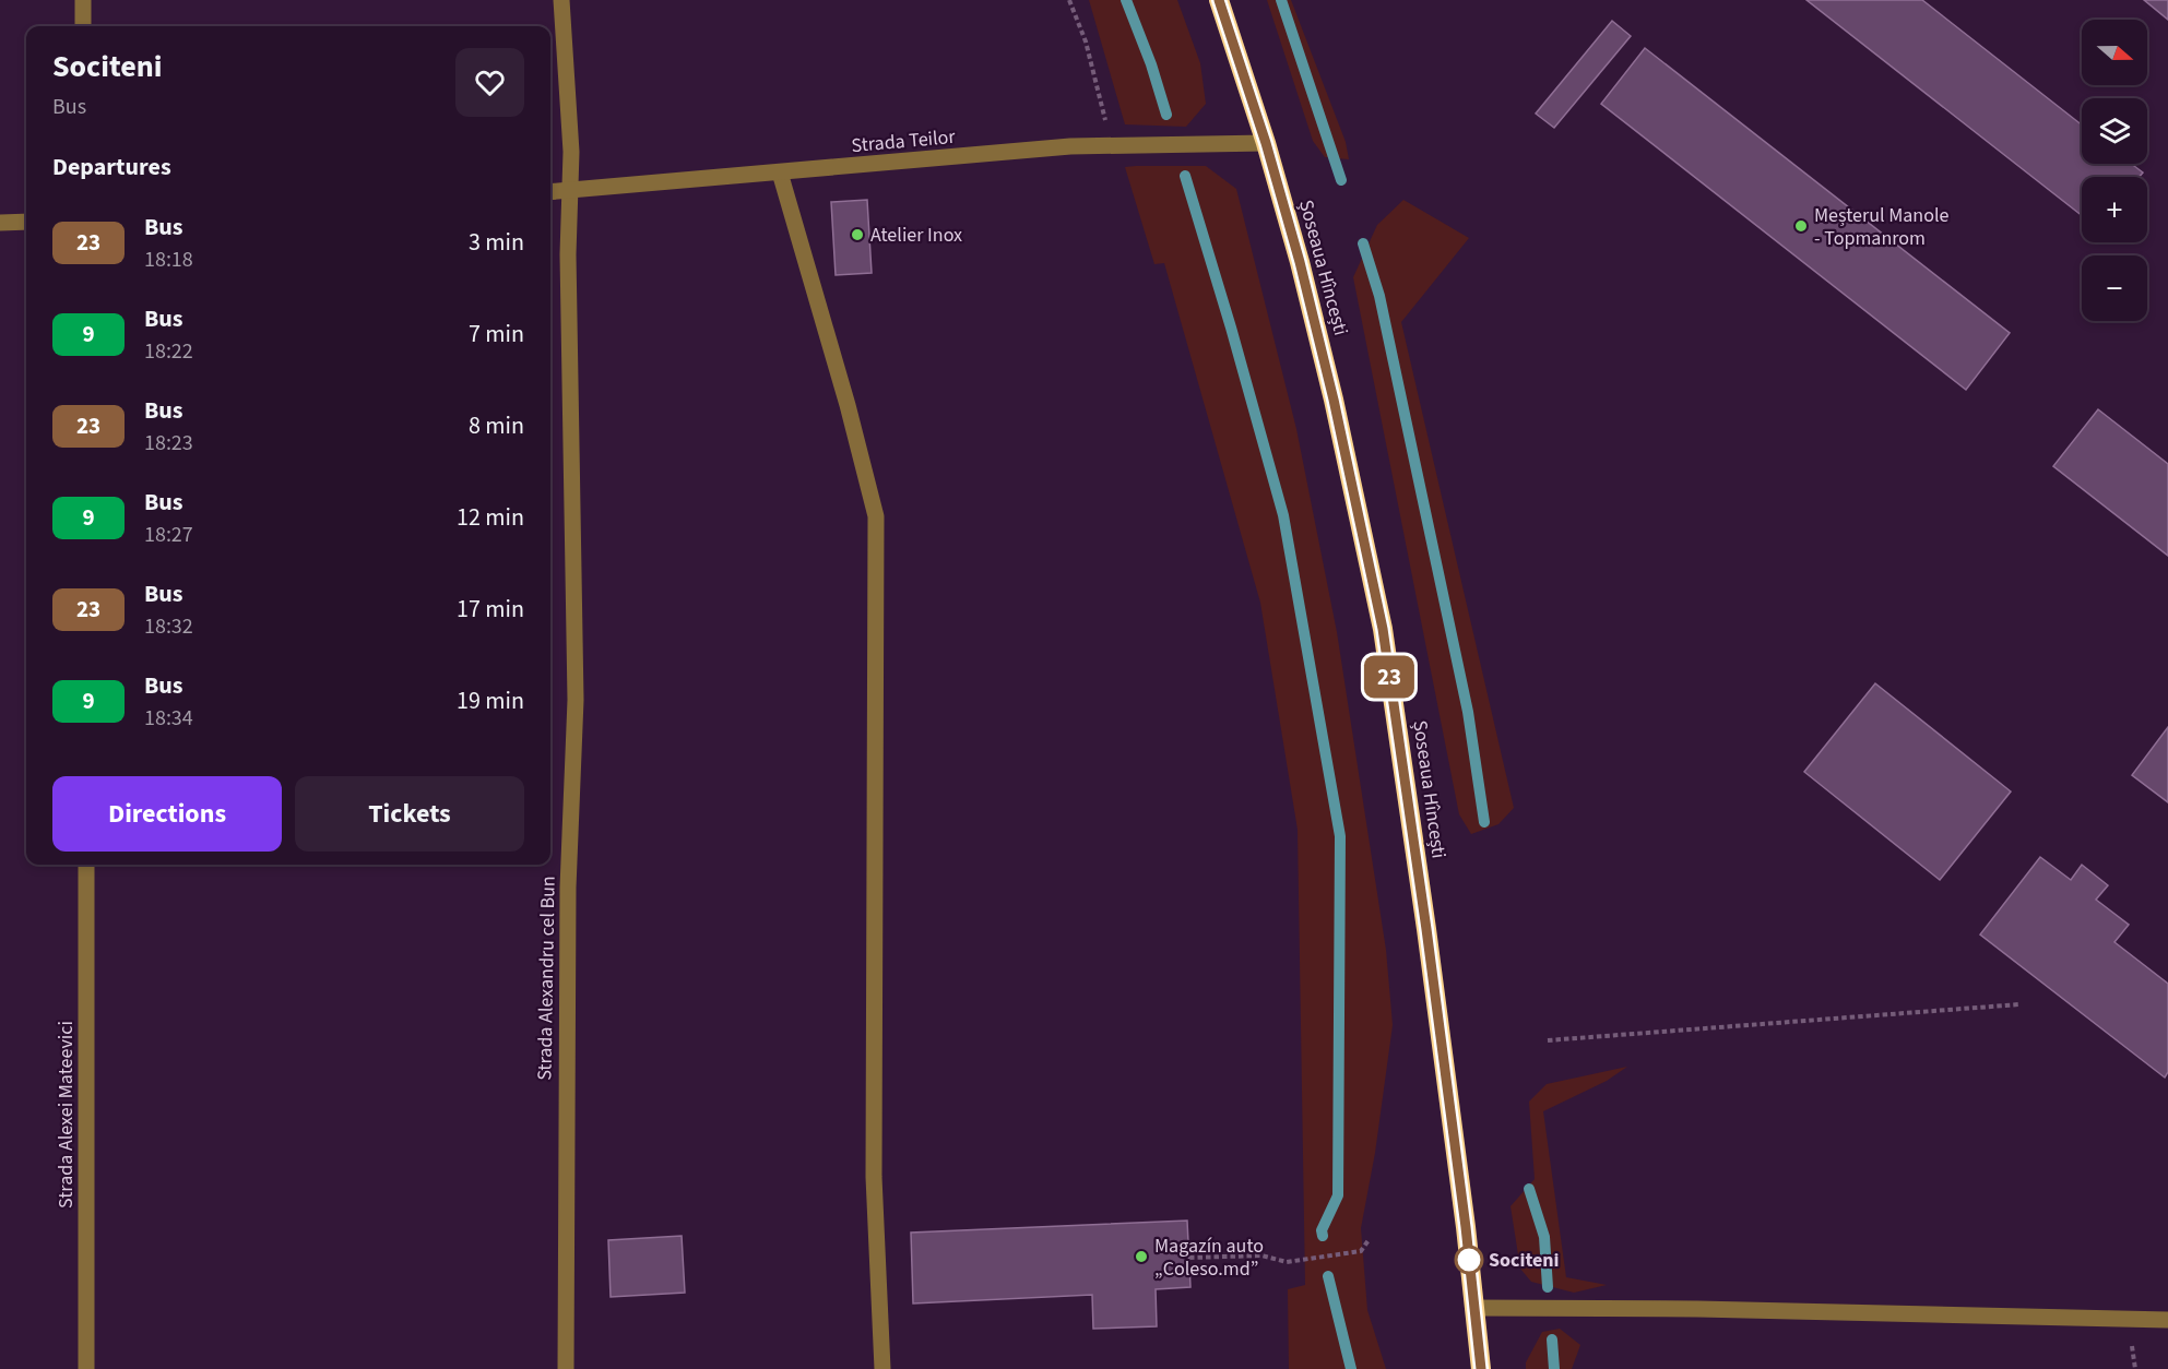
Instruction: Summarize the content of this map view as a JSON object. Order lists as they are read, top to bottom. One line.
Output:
{"streets":{"highway":["Șoseaua Hîncești"],"street":["Strada Teilor","Strada Alexandru cel Bun","Strada Alexei Mateevici"]},"crossings":[["Strada Teilor","Șoseaua Hîncești"],["Strada Teilor","Strada Alexandru cel Bun"]],"places":["Meșterul Manole - Topmanrom","Atelier Inox","Magazín auto „Coleso.md”","Sociteni"],"lines":["bus line 23"],"north":"right","page":{"on_map":"23","map_buttons":["+","−"],"heading":[["Sociteni","Bus"],"Departures"],"list":[{"mark":"23","name":"Bus","note":"18:18","value":"3 min"},{"mark":"9","name":"Bus","note":"18:22","value":"7 min"},{"mark":"23","name":"Bus","note":"18:23","value":"8 min"},{"mark":"9","name":"Bus","note":"18:27","value":"12 min"},{"mark":"23","name":"Bus","note":"18:32","value":"17 min"},{"mark":"9","name":"Bus","note":"18:34","value":"19 min"}],"buttons":["Directions","Tickets"]}}
